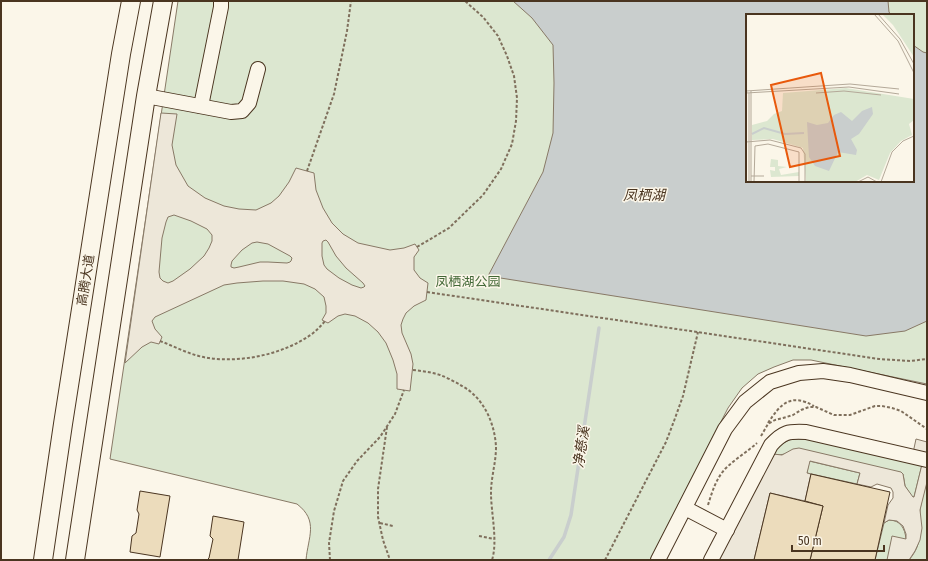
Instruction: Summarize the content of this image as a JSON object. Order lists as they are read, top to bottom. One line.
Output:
{"streets":{"main road":["高腾大道"]},"water":["凤栖湖","净慈溪"],"parks":["凤栖湖公园"],"scale_bar":"50 m"}
